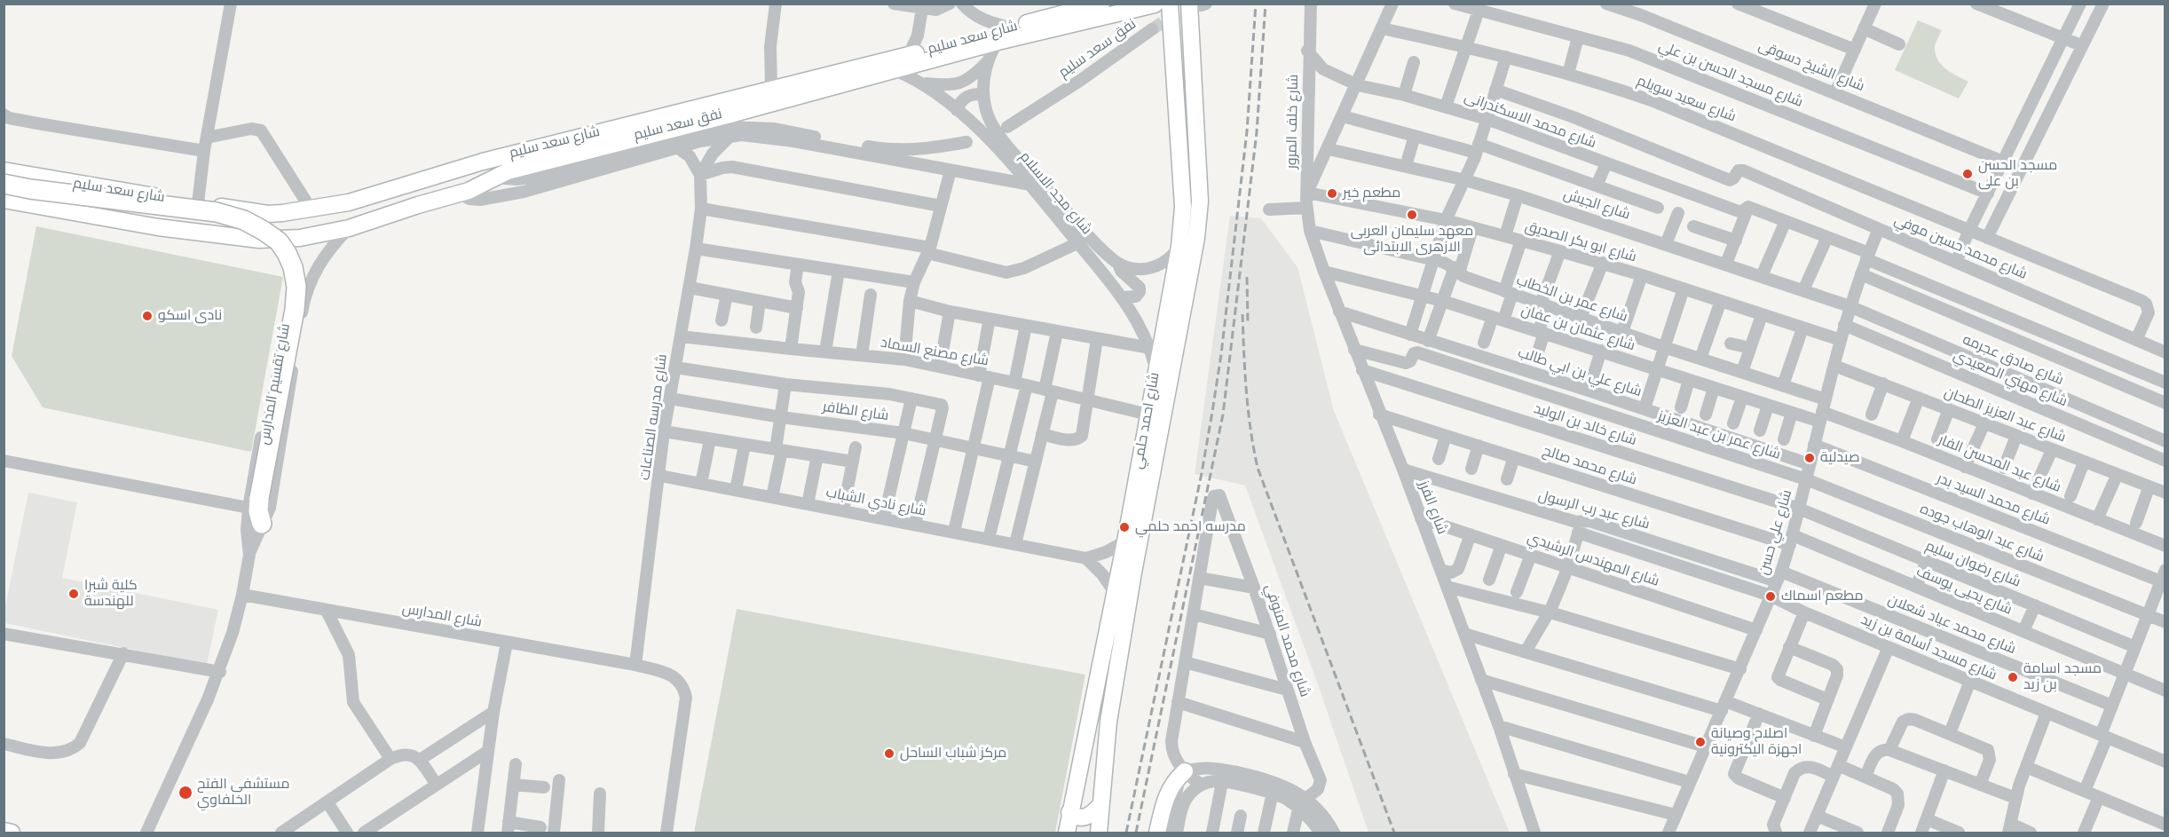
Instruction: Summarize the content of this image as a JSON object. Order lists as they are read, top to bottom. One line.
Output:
{"streets":{"main road":["شارع سعد سليم","شارع احمد حلمي"],"street":["نفق سعد سليم","شارع الشيخ دسوقى","شارع مسجد الحسن بن علي","شارع سعيد سويلم","شارع محمد الاسكندرانى","شارع خلف المرور","شارع مجد الاسلام","شارع الجيش","شارع ابو بكر الصديق","شارع محمد حسين موفي","شارع عمر بن الخطاب","شارع عثمان بن عفان","شارع مصنع السماد","شارع صادق عجرمه","شارع علي بن ابي طالب","شارع مهني الصعيدي","شارع تقسيم المدارس","شارع الظافر","شارع عبد العزيز الطحان","شارع مدرسه الصناعات","شارع خالد بن الوليد","شارع عمر بن عبد العزيز","شارع عبد المحسن الفار","شارع محمد صالح","شارع محمد السيد بدر","شارع نادي الشباب","شارع الفرز","شارع عبد رب الرسول","شارع علي حسن","شارع عبد الوهاب جوده","شارع المهندس الرشيدي","شارع رضوان سليم","شارع يحيى يوسف","شارع المدارس","شارع محمد عياد شعلان","شارع محمد المنوفي","شارع مسجد أسامة بن زيد"]},"crossings":[["شارع سعد سليم","نفق سعد سليم"],["شارع سعد سليم","شارع مجد الاسلام"],["شارع سعد سليم","شارع تقسيم المدارس"],["شارع سعيد سويلم","شارع محمد حسين موفي"],["شارع محمد الاسكندرانى","شارع خلف المرور"],["شارع محمد الاسكندرانى","شارع علي حسن"],["شارع خلف المرور","شارع ابو بكر الصديق"],["شارع خلف المرور","شارع الفرز"],["شارع مجد الاسلام","شارع احمد حلمي"],["شارع الجيش","شارع صادق عجرمه"],["شارع الجيش","شارع علي حسن"],["شارع ابو بكر الصديق","شارع الفرز"],["شارع ابو بكر الصديق","شارع علي حسن"],["شارع محمد حسين موفي","شارع علي حسن"],["شارع عمر بن الخطاب","شارع الفرز"],["شارع عمر بن الخطاب","شارع علي حسن"],["شارع عثمان بن عفان","شارع عبد المحسن الفار"],["شارع عثمان بن عفان","شارع الفرز"],["شارع عثمان بن عفان","شارع علي حسن"],["شارع مصنع السماد","شارع مدرسه الصناعات"],["شارع مصنع السماد","شارع احمد حلمي"],["شارع صادق عجرمه","شارع علي حسن"],["شارع علي بن ابي طالب","شارع الفرز"],["شارع علي بن ابي طالب","شارع علي حسن"],["شارع مهني الصعيدي","شارع علي حسن"],["شارع تقسيم المدارس","شارع المدارس"],["شارع الظافر","شارع مدرسه الصناعات"],["شارع عبد العزيز الطحان","شارع علي حسن"],["شارع مدرسه الصناعات","شارع نادي الشباب"],["شارع مدرسه الصناعات","شارع المدارس"],["شارع خالد بن الوليد","شارع الفرز"],["شارع خالد بن الوليد","شارع علي حسن"],["شارع خالد بن الوليد","شارع رضوان سليم"],["شارع عمر بن عبد العزيز","شارع الفرز"],["شارع عمر بن عبد العزيز","شارع علي حسن"],["شارع عمر بن عبد العزيز","شارع عبد الوهاب جوده"],["شارع عبد المحسن الفار","شارع علي حسن"],["شارع محمد صالح","شارع الفرز"],["شارع محمد صالح","شارع علي حسن"],["شارع محمد صالح","شارع يحيى يوسف"],["شارع محمد السيد بدر","شارع علي حسن"],["شارع الفرز","شارع عبد رب الرسول"],["شارع الفرز","شارع المهندس الرشيدي"],["شارع عبد رب الرسول","شارع علي حسن"],["شارع عبد رب الرسول","شارع محمد عياد شعلان"],["شارع عبد رب الرسول","شارع مسجد أسامة بن زيد"],["شارع علي حسن","شارع عبد الوهاب جوده"],["شارع علي حسن","شارع المهندس الرشيدي"],["شارع علي حسن","شارع رضوان سليم"],["شارع علي حسن","شارع يحيى يوسف"],["شارع علي حسن","شارع محمد عياد شعلان"],["شارع علي حسن","شارع مسجد أسامة بن زيد"]],"places":["مسجد الحسن بن على","مطعم خير","معهد سليمان العربى الازهرى الابتدائى","نادى اسكو","صيدلية","مدرسه احمد حلمي","كلية شبرا للهندسة","مطعم اسماك","مسجد اسامة بن زيد","اصلاح وصيانة اجهزة اليكترونية","مركز شباب الساحل","مستشفي الفتح الخلفاوي"]}
